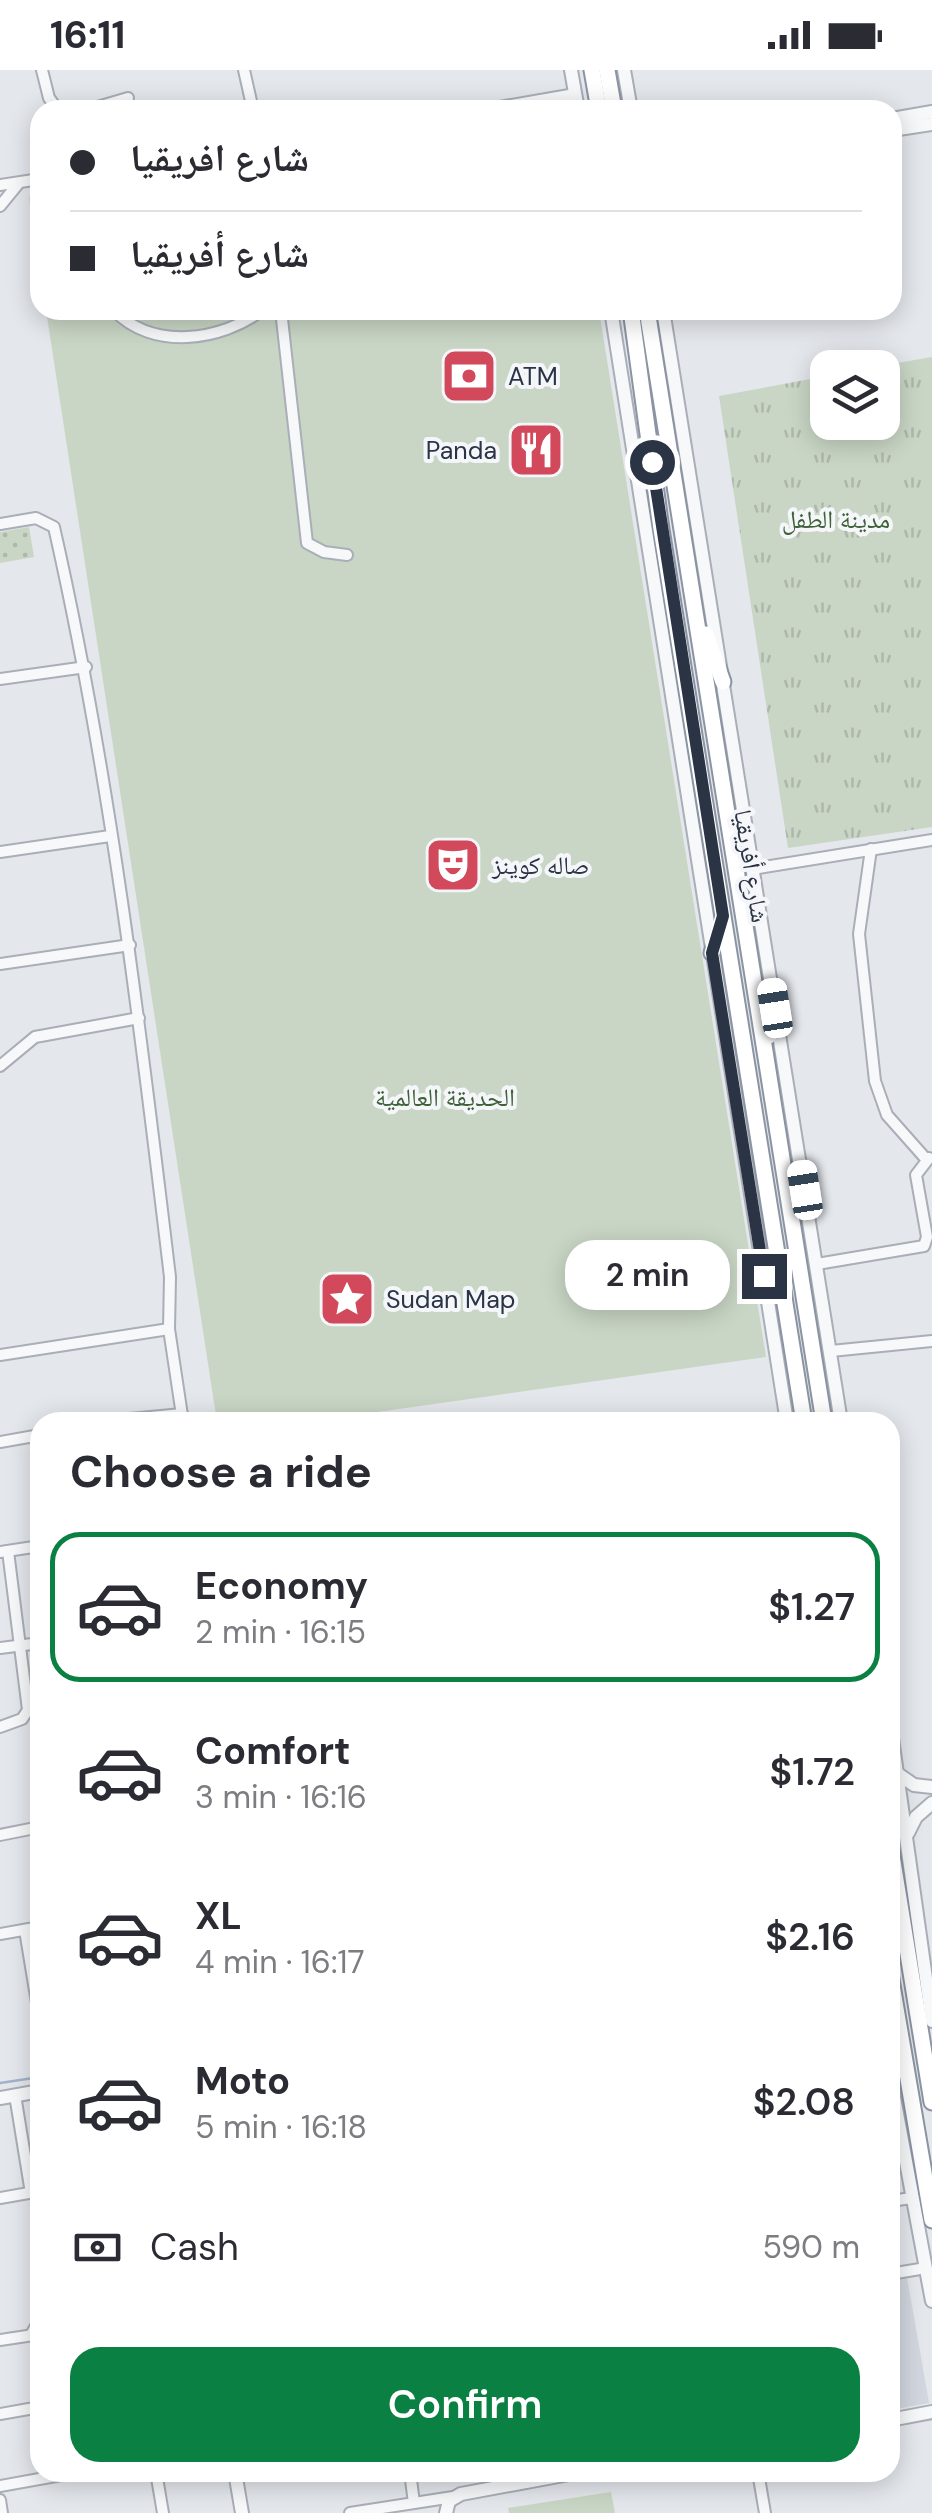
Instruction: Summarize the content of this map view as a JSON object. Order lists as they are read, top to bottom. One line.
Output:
{"streets":{"street":["شارع أفريقيا"]},"parks":["مدينة الطفل","الحديقة العالمية"],"places":{"bank":["ATM"],"restaurant":["Panda"],"theatre":["صاله كوينز"],"place":["Sudan Map"]},"page":{"status":"16:11","banner":["شارع افريقيا","شارع أفريقيا"],"bubble":"2 min","heading":"Choose a ride","list":[{"name":"Economy","note":"2 min · 16:15","value":"$1.27"},{"name":"Comfort","note":"3 min · 16:16","value":"$1.72"},{"name":"XL","note":"4 min · 16:17","value":"$2.16"},{"name":"Moto","note":"5 min · 16:18","value":"$2.08"}],"pay":["Cash","590 m"],"buttons":"Confirm"}}
